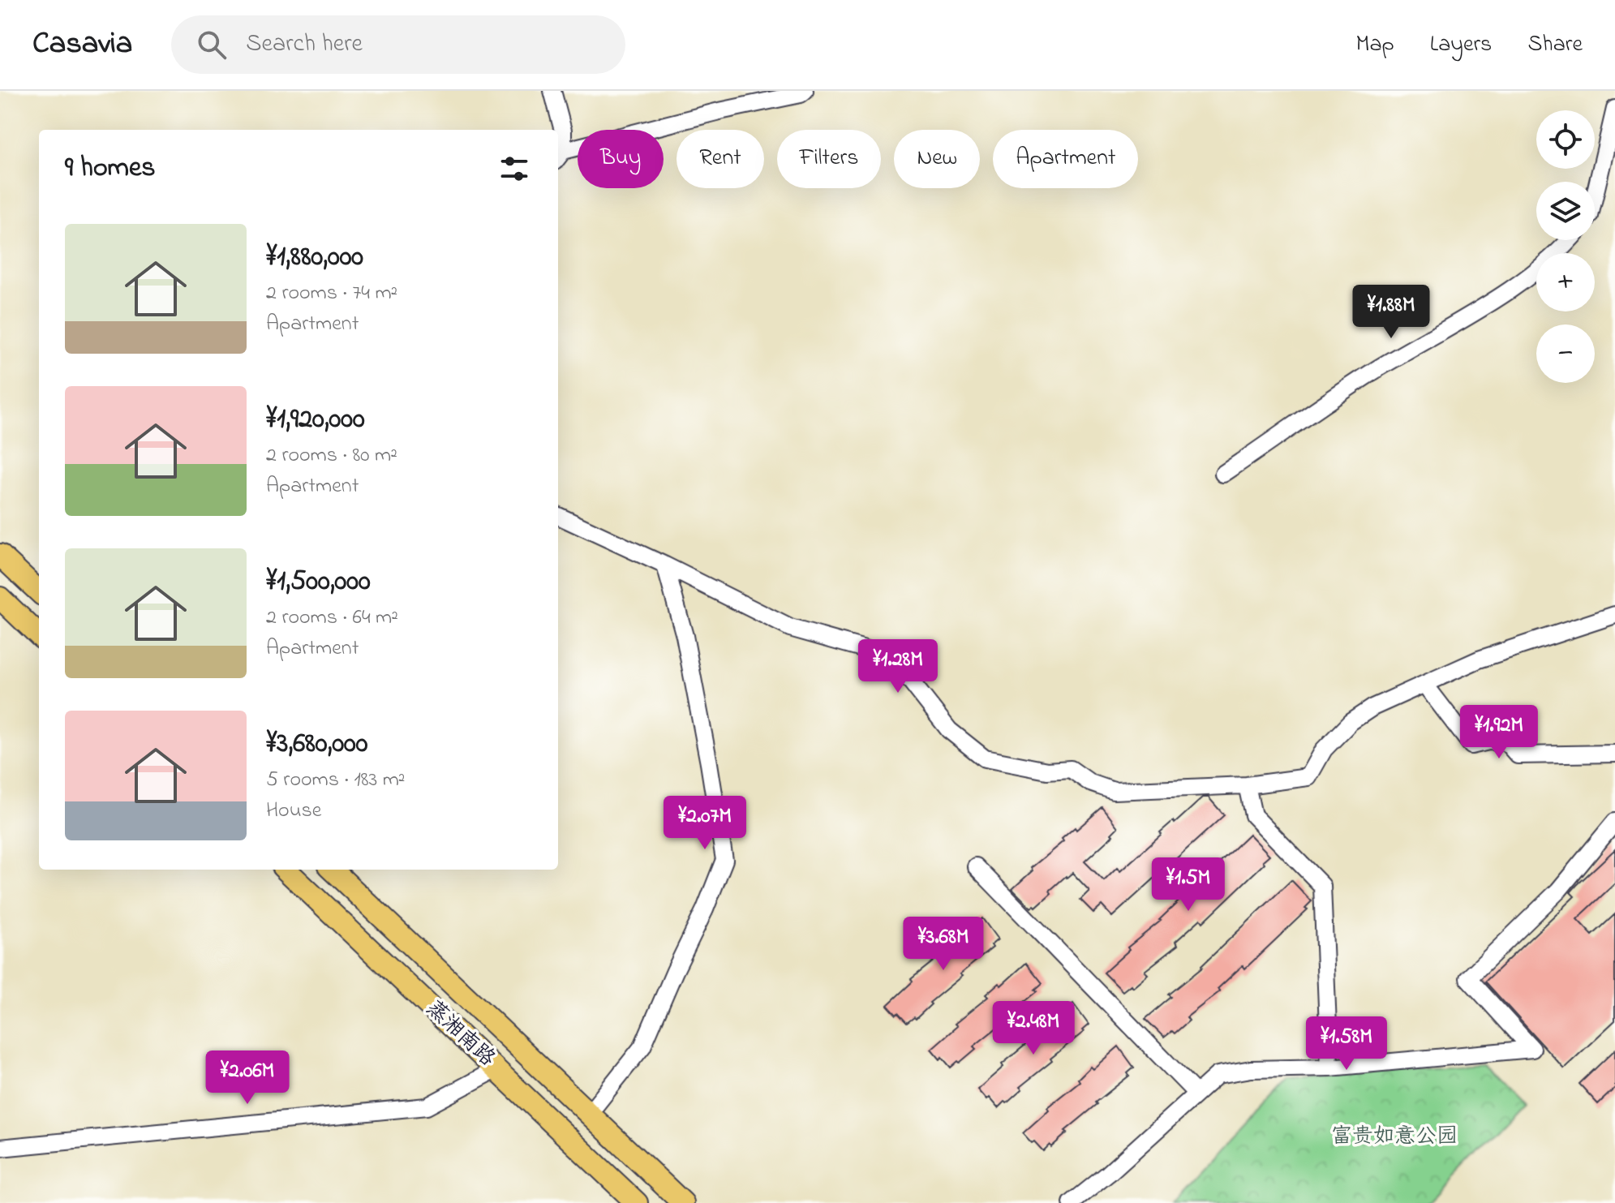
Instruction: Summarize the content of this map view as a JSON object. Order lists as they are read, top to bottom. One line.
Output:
{"streets":{"main road":["蒸湘南路"]},"parks":["富贵如意公园"],"page":{"header":"Casavia","search":"Search here","nav":["Map","Layers","Share"],"map_buttons":["+","−"],"chip":["Buy","Rent","Filters","New","Apartment"],"heading":"9 homes","list":[{"name":"¥1,880,000","note":"2 rooms · 74 m² · Apartment"},{"name":"¥1,920,000","note":"2 rooms · 80 m² · Apartment"},{"name":"¥1,500,000","note":"2 rooms · 64 m² · Apartment"},{"name":"¥3,680,000","note":"5 rooms · 183 m² · House"}],"price":["¥1.88M","¥1.28M","¥1.92M","¥2.07M","¥1.5M","¥3.68M","¥2.48M","¥1.58M","¥2.06M"]}}
